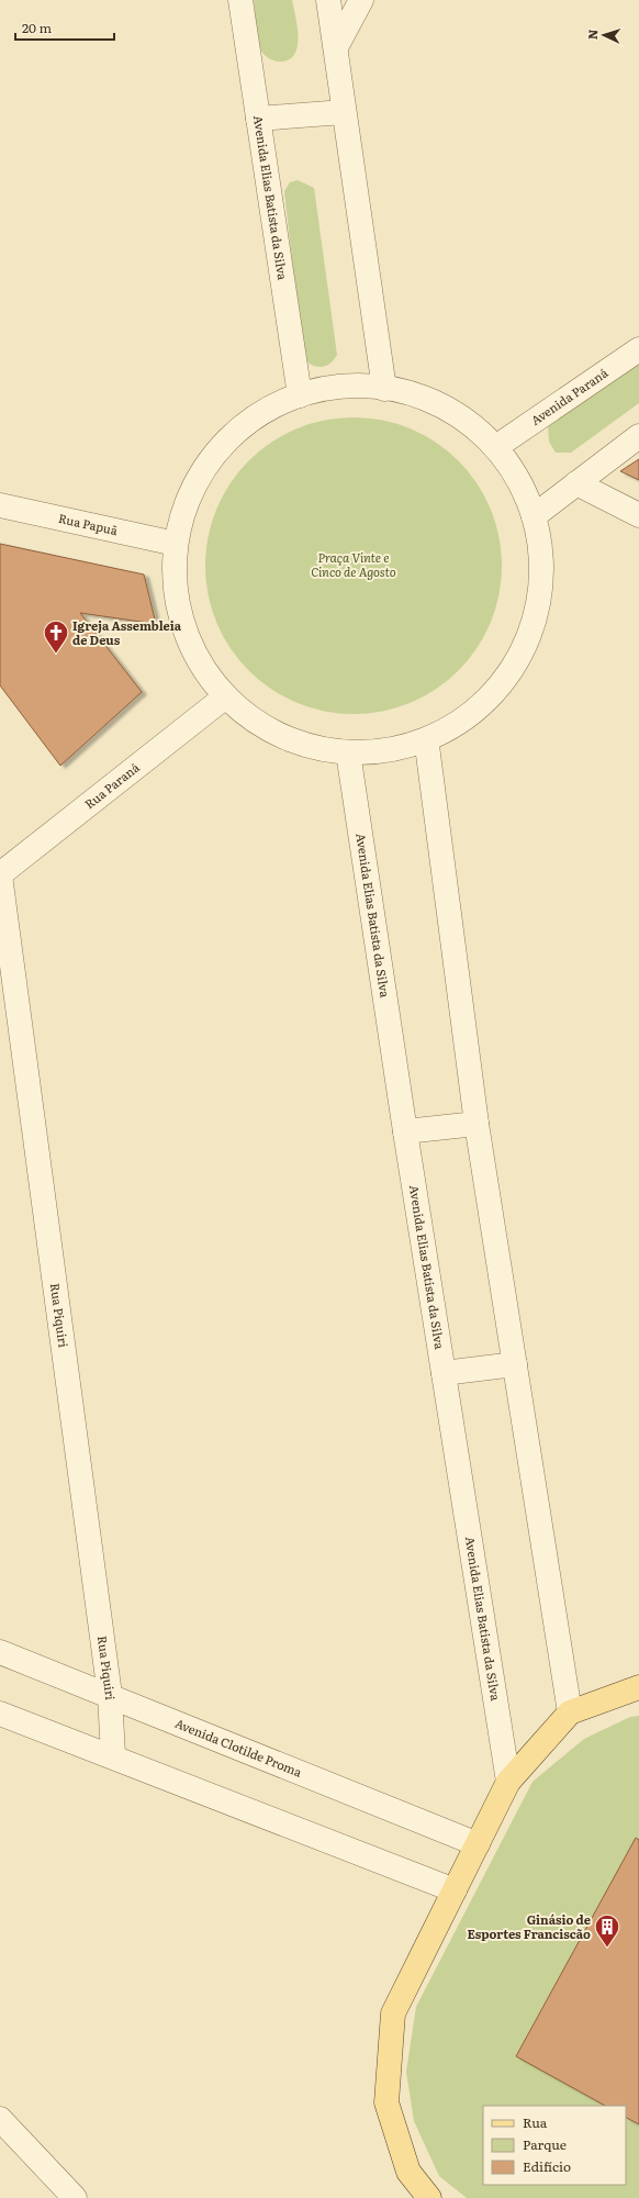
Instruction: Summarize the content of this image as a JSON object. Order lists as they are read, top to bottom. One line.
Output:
{"streets":{"street":["Avenida Elias Batista da Silva","Avenida Paraná","Rua Papuã","Rua Paraná","Rua Piquiri","Avenida Clotilde Proma"]},"crossings":[["Rua Paraná","Rua Piquiri"],["Rua Piquiri","Avenida Clotilde Proma"]],"parks":["Praça Vinte e Cinco de Agosto"],"places":{"church":["Igreja Assembleia de Deus"],"building":["Ginásio de Esportes Franciscão"]},"legend":["Rua","Parque","Edifício"],"scale_bar":"20 m","north":"left"}
